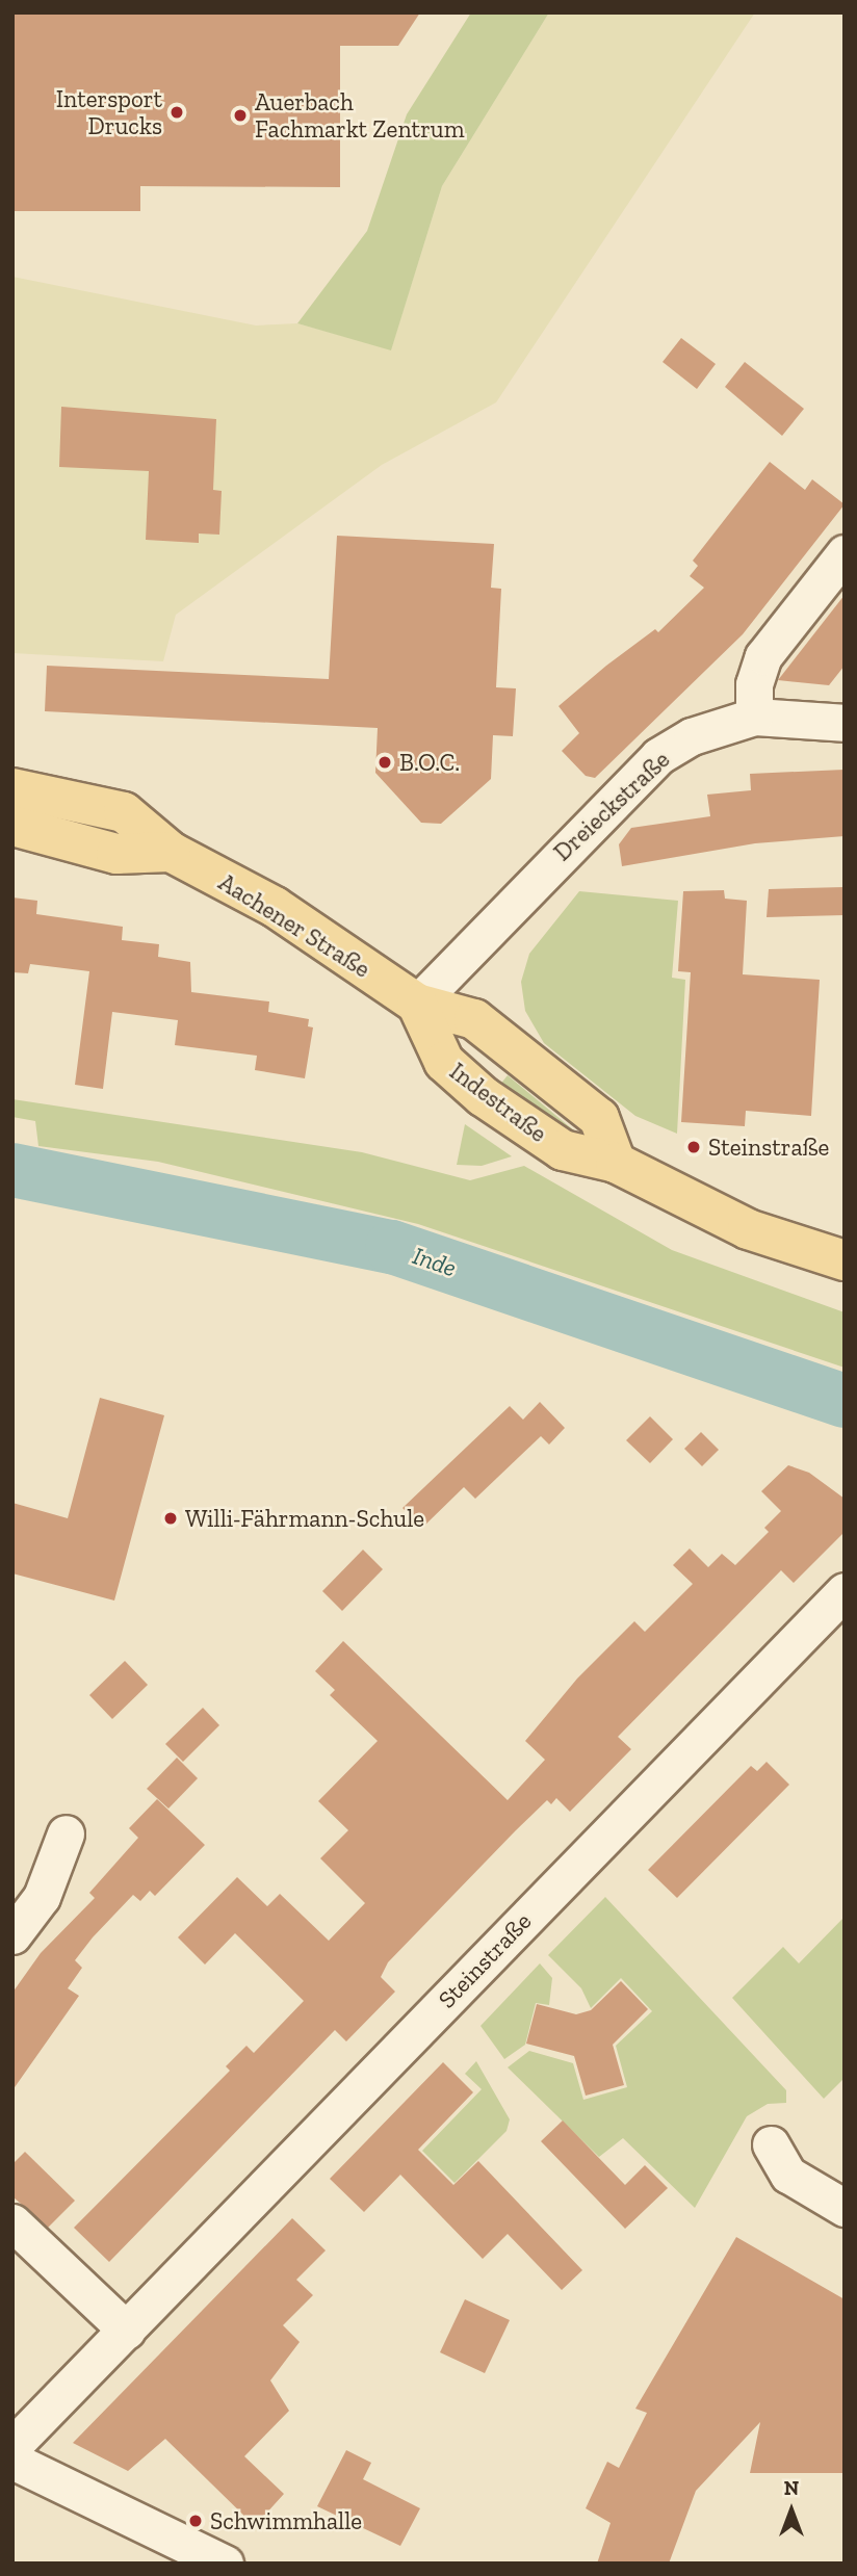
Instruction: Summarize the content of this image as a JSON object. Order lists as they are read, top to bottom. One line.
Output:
{"streets":{"main road":["Aachener Straße","Indestraße"],"street":["Dreieckstraße","Steinstraße"]},"crossings":[["Dreieckstraße","Aachener Straße"],["Dreieckstraße","Indestraße"],["Aachener Straße","Indestraße"]],"water":["Inde"],"places":["Intersport Drucks","Auerbach Fachmarkt Zentrum","B.O.C.","Steinstraße","Willi-Fährmann-Schule","Schwimmhalle"],"north":"top"}
